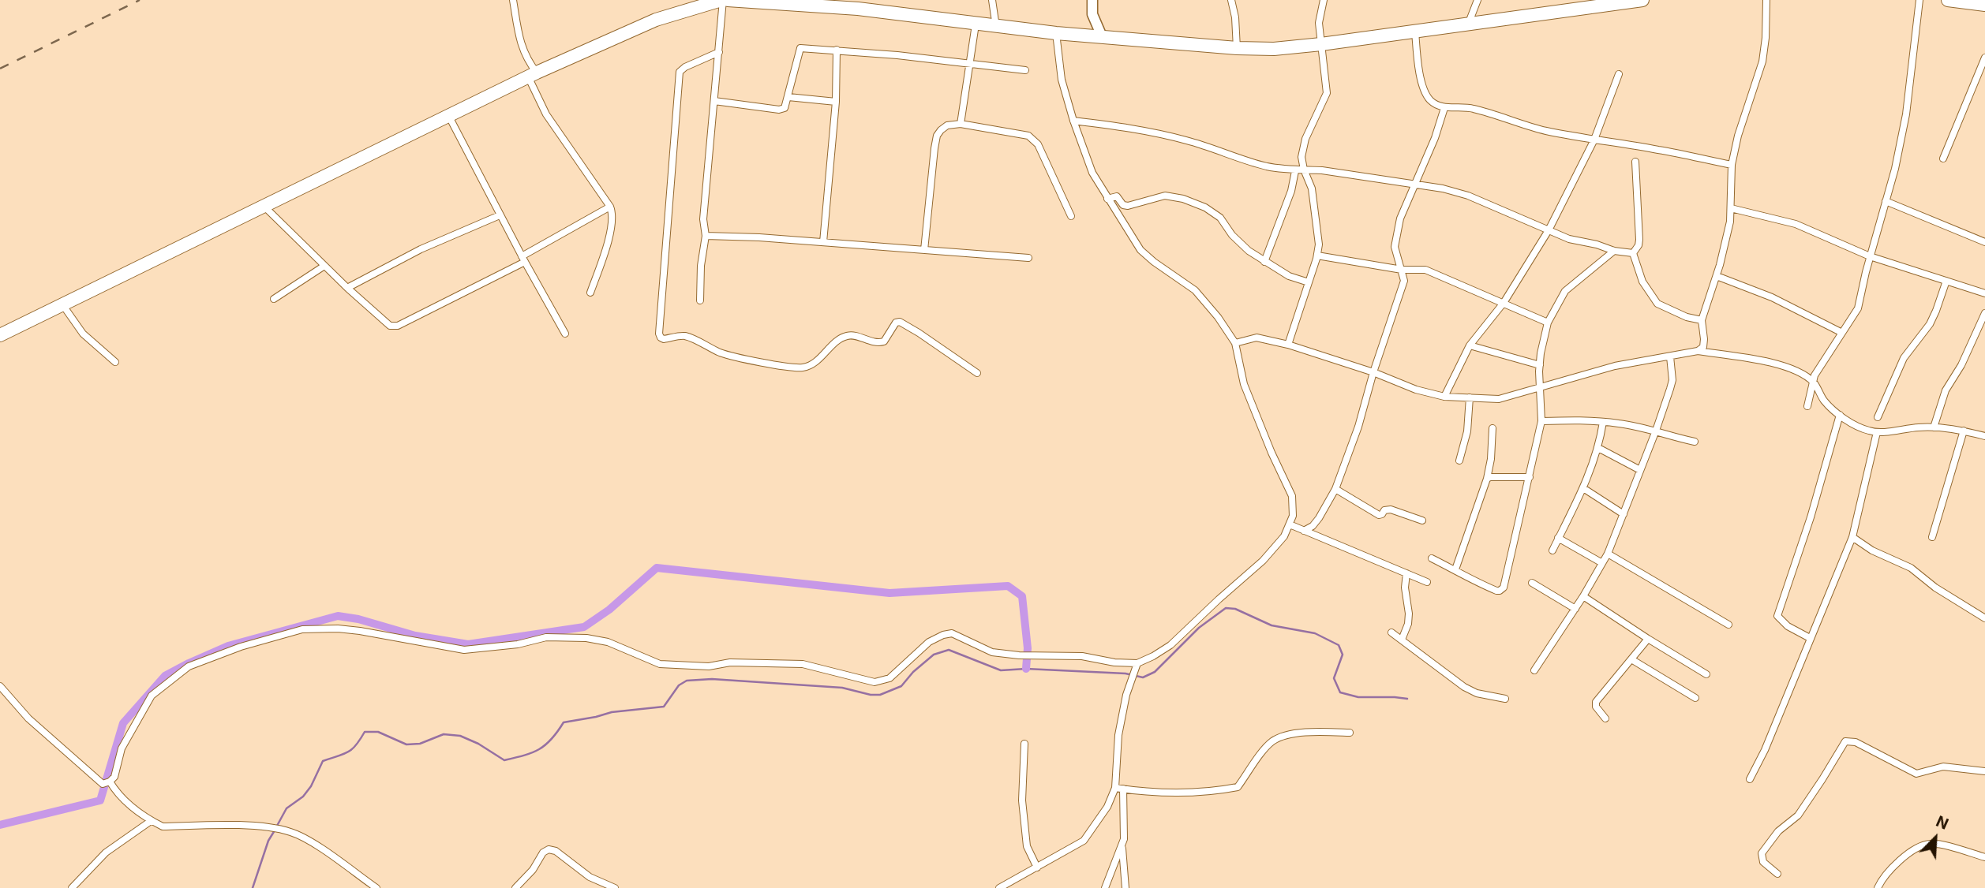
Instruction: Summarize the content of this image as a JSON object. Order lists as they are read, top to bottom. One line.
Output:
{"north":"top right"}
